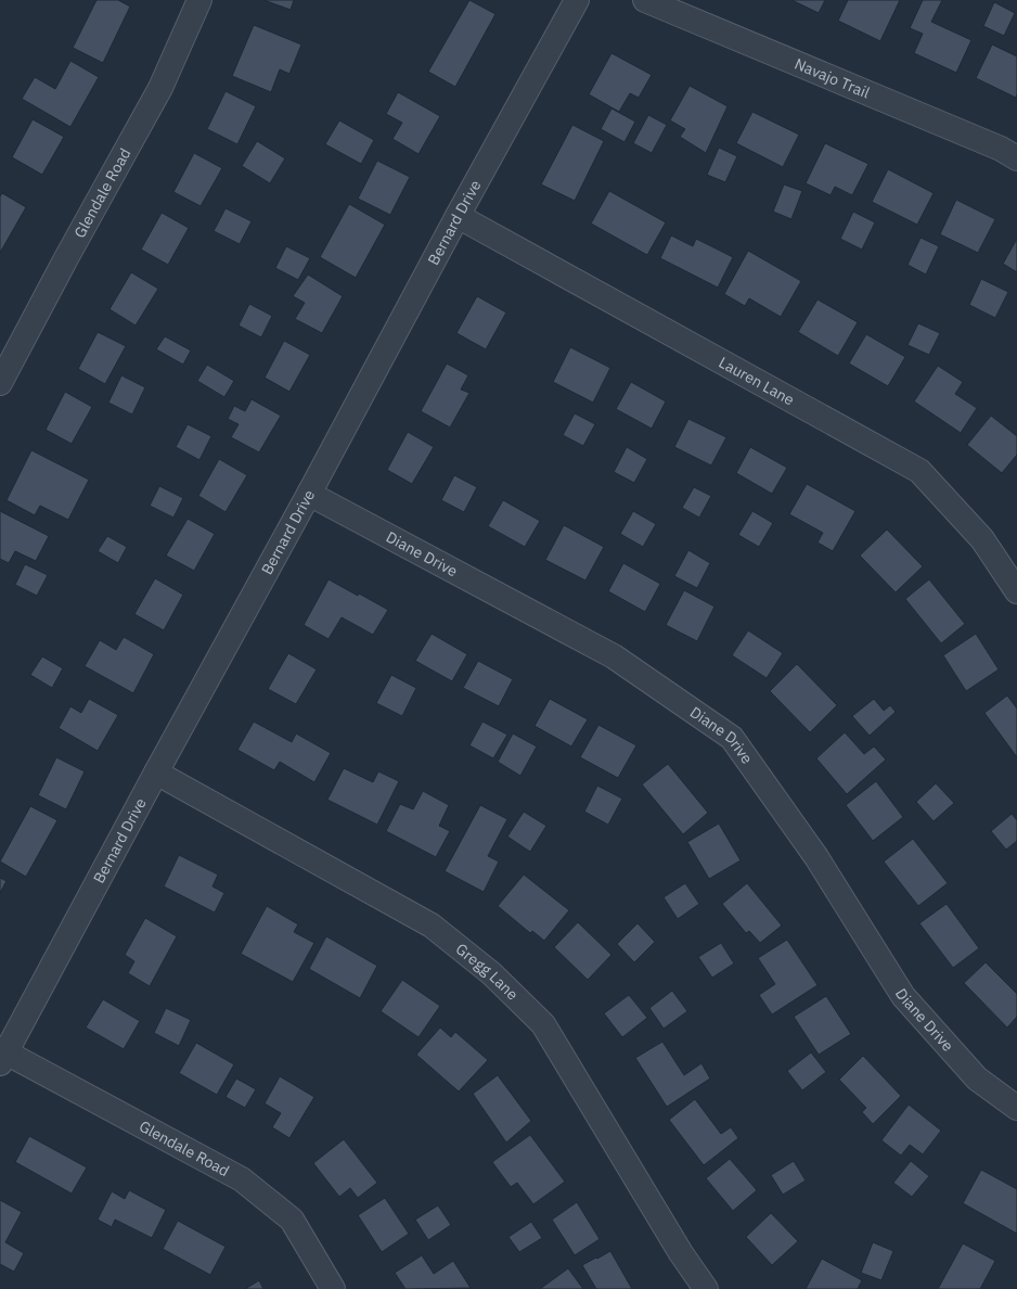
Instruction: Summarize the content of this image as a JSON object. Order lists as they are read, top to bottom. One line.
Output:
{"streets":{"street":["Navajo Trail","Glendale Road","Bernard Drive","Lauren Lane","Diane Drive","Gregg Lane"]},"crossings":[["Glendale Road","Bernard Drive"],["Bernard Drive","Lauren Lane"],["Bernard Drive","Diane Drive"],["Bernard Drive","Gregg Lane"]]}
